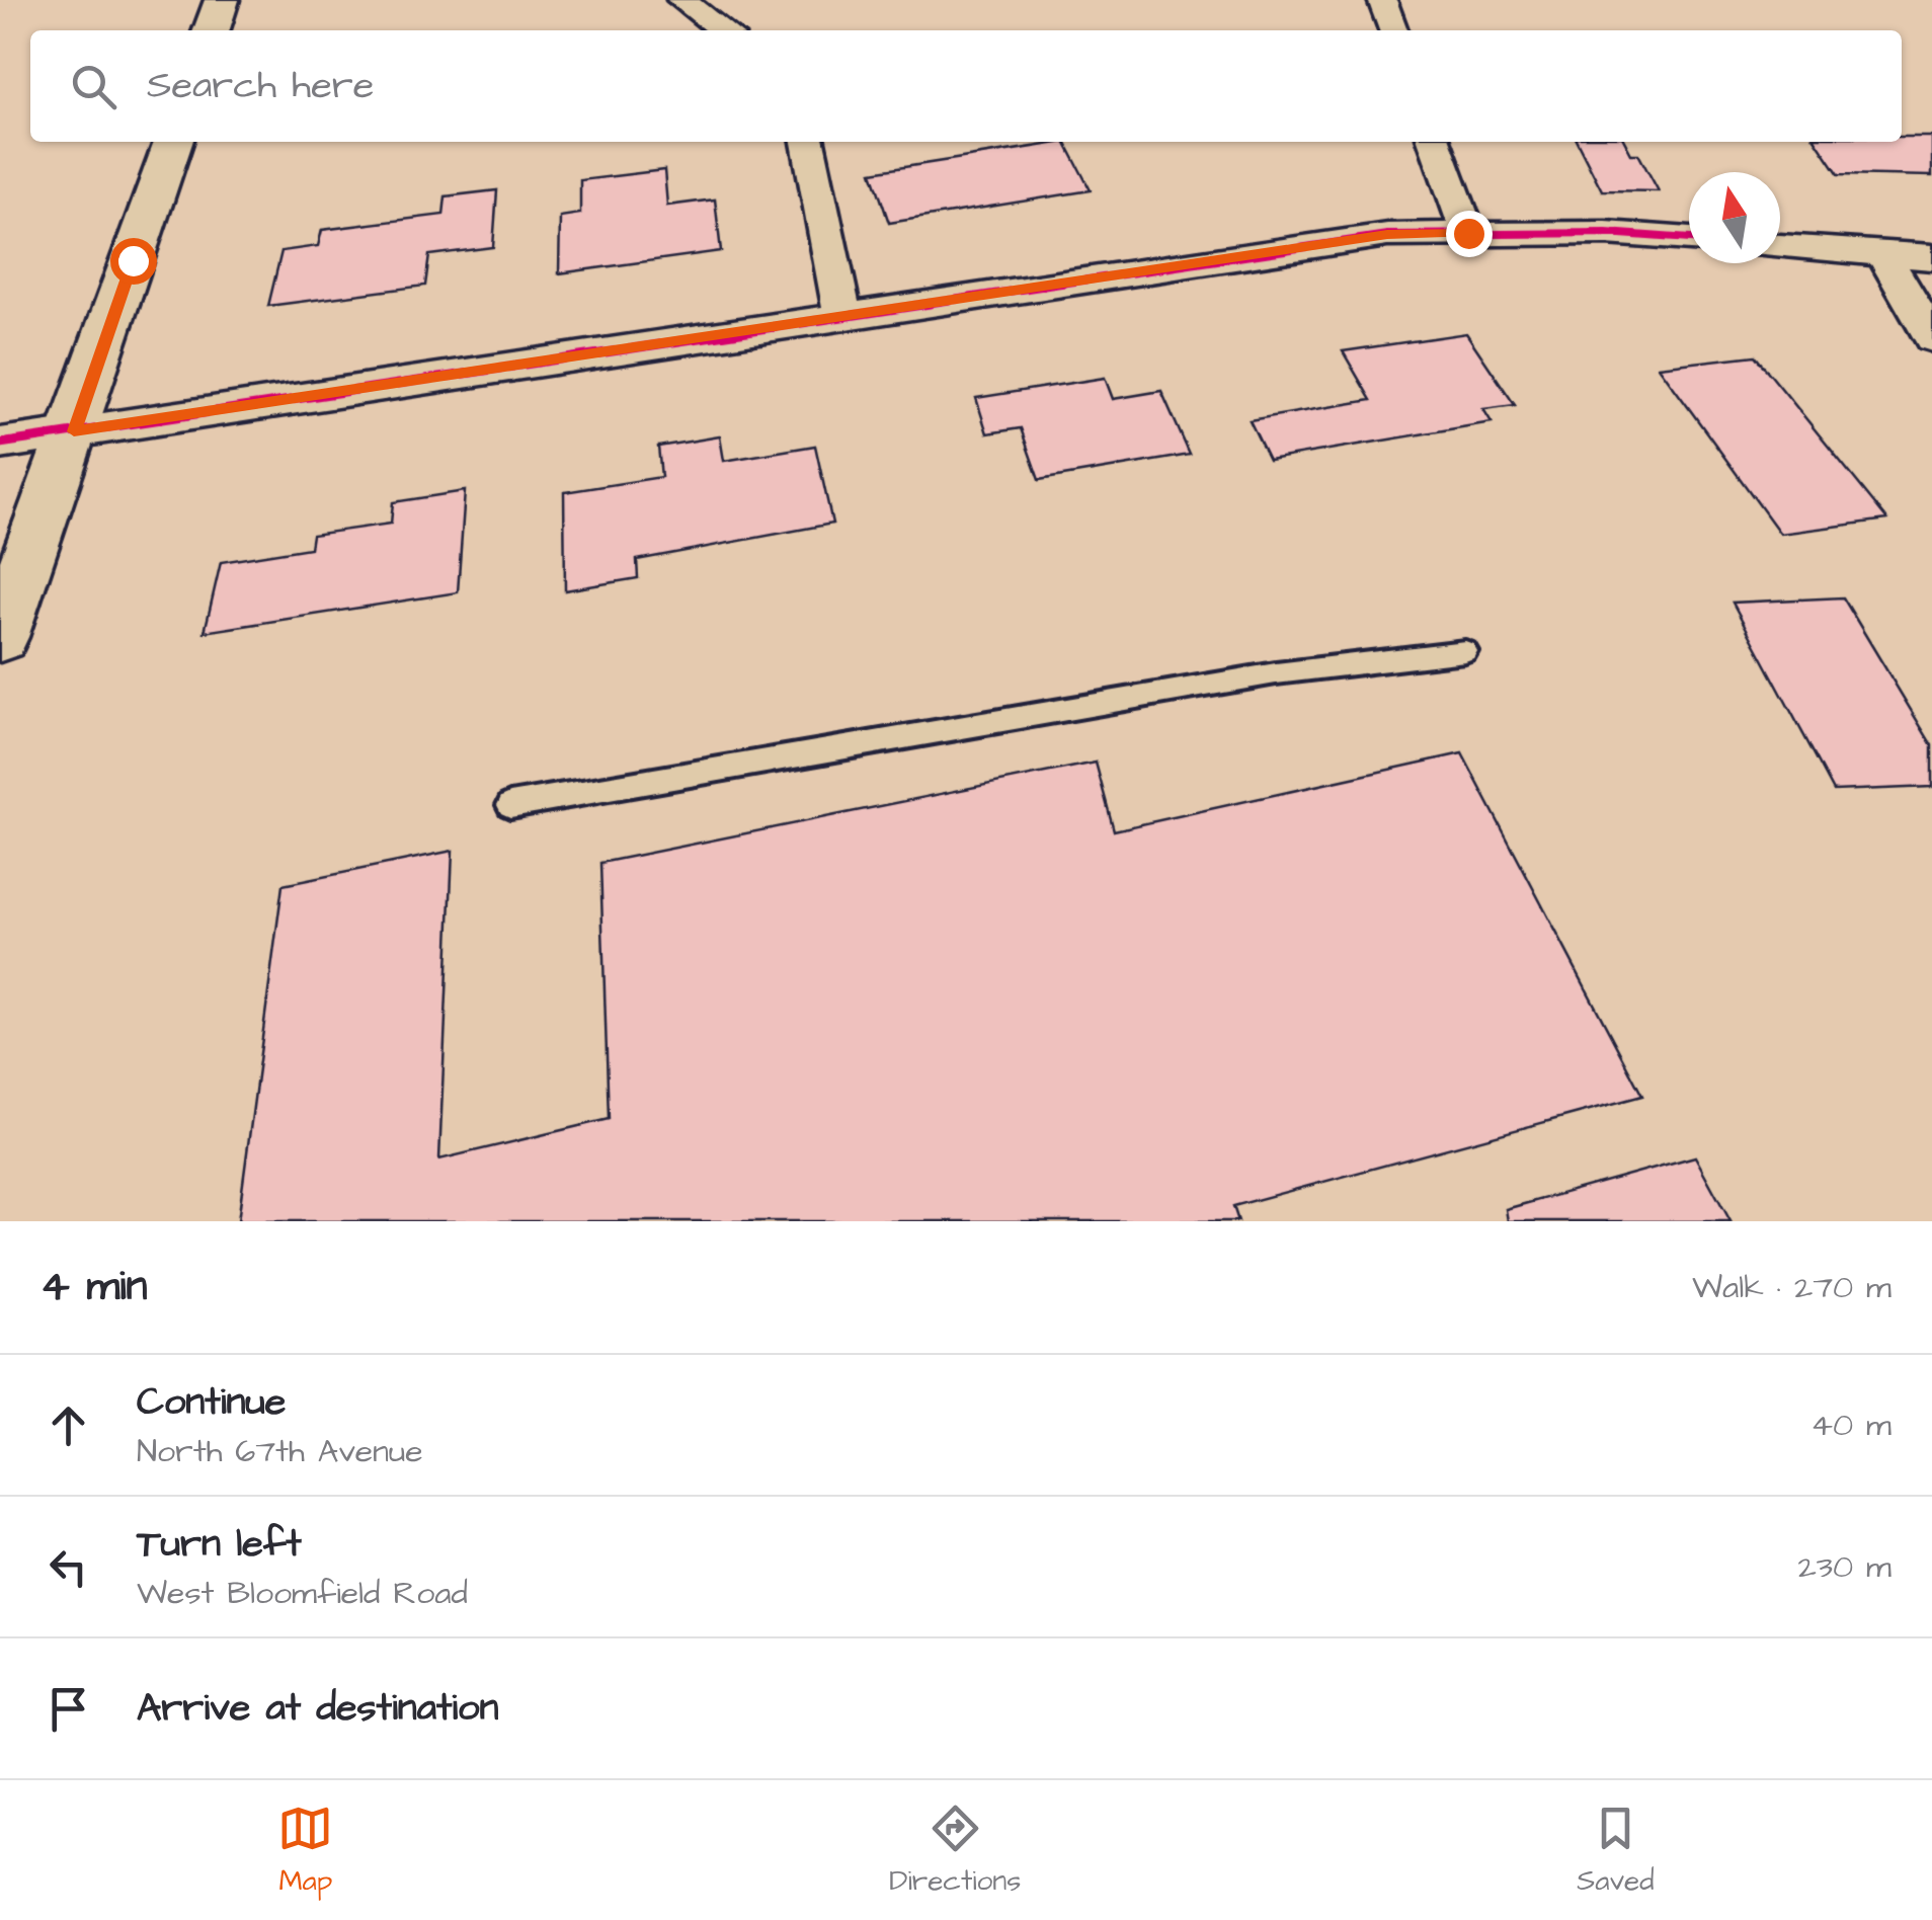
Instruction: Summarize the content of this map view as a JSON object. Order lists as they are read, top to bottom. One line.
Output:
{"north":"top","page":{"search":"Search here","heading":["4 min","Walk · 270 m"],"list":[["Continue","North 67th Avenue","40 m"],["Turn left","West Bloomfield Road","230 m"],"Arrive at destination"],"nav":["Map","Directions","Saved"]}}
